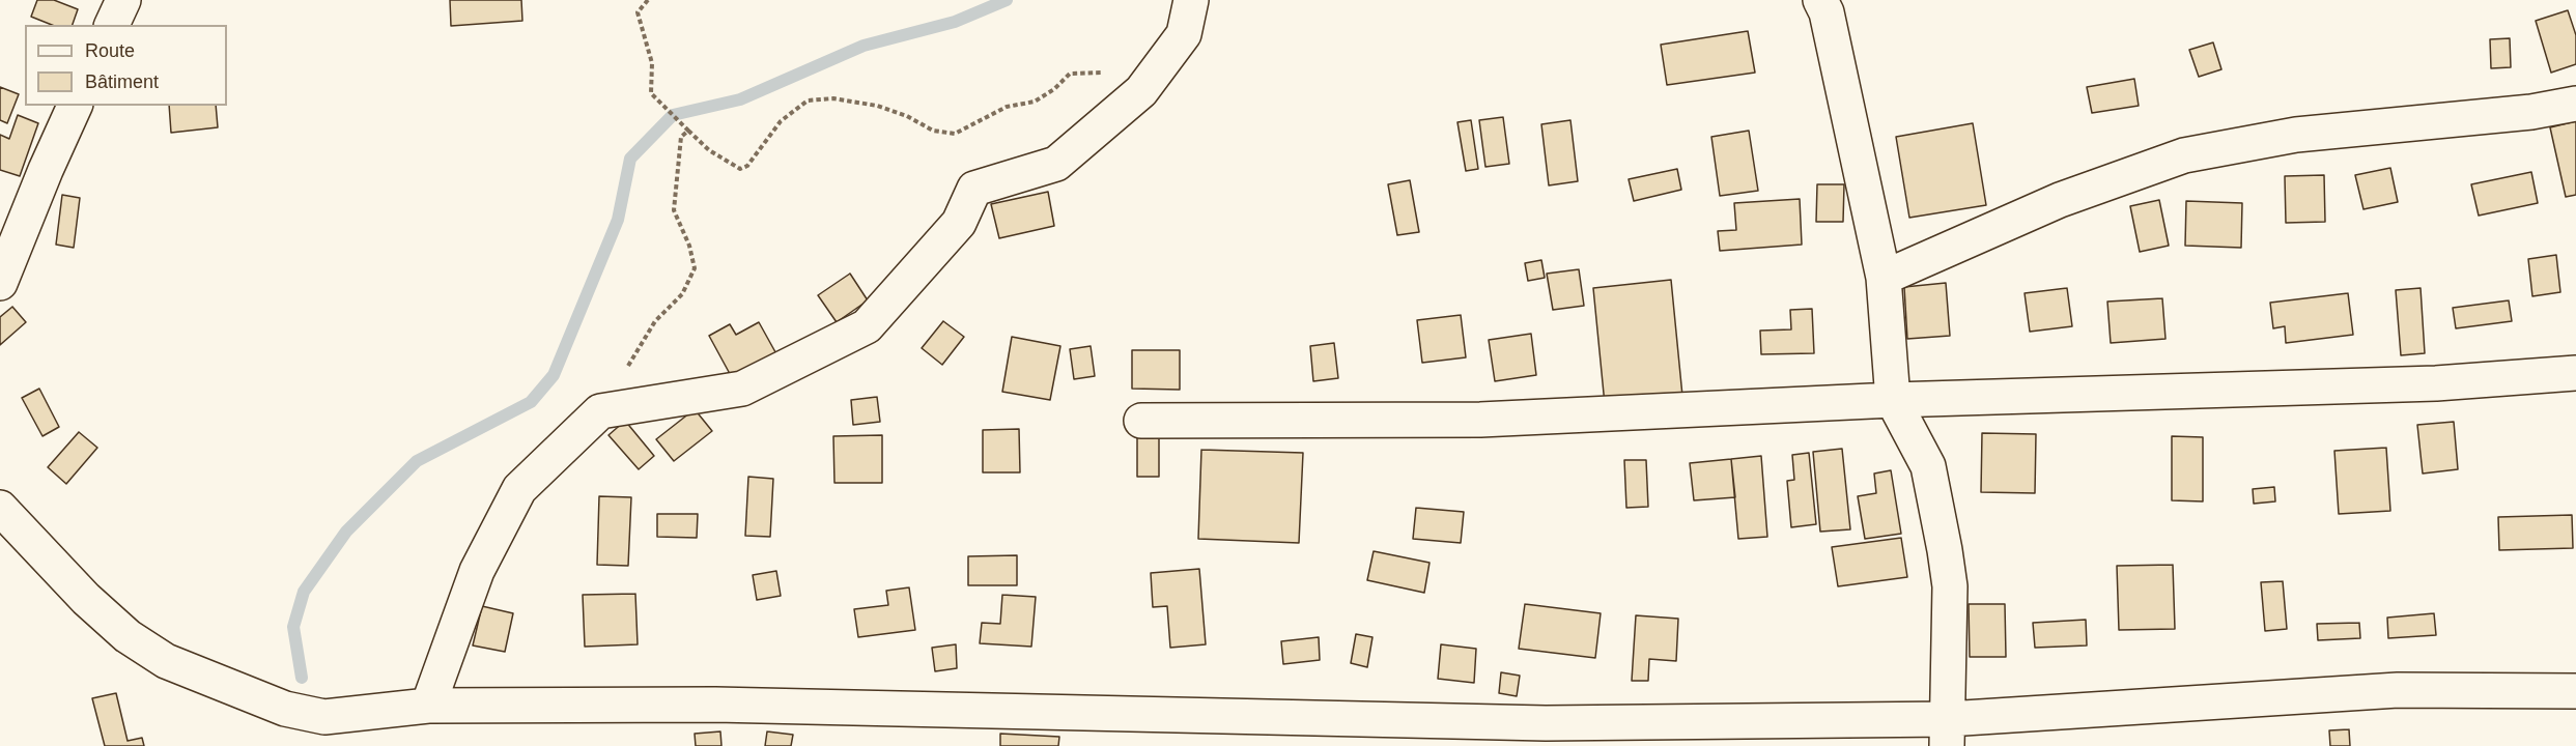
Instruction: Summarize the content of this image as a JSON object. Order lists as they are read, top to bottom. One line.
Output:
{"legend":["Route","Bâtiment"]}
